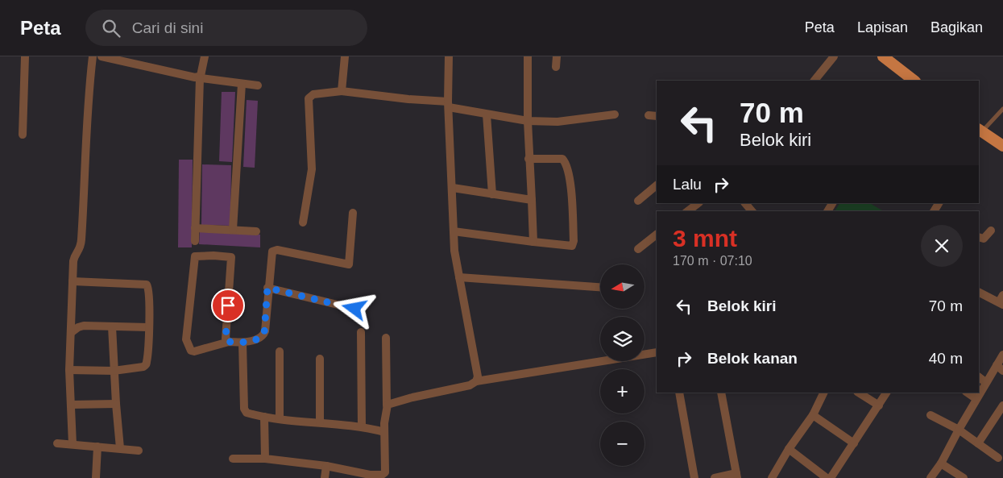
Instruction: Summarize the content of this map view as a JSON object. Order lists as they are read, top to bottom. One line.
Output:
{"north":"left","page":{"header":"Peta","search":"Cari di sini","nav":["Peta","Lapisan","Bagikan"],"turn":["70 m","Belok kiri"],"then":"Lalu","heading":["3 mnt","170 m · 07:10"],"map_buttons":["+","−"],"list":[{"name":"Belok kiri","value":"70 m"},{"name":"Belok kanan","value":"40 m"}]}}
